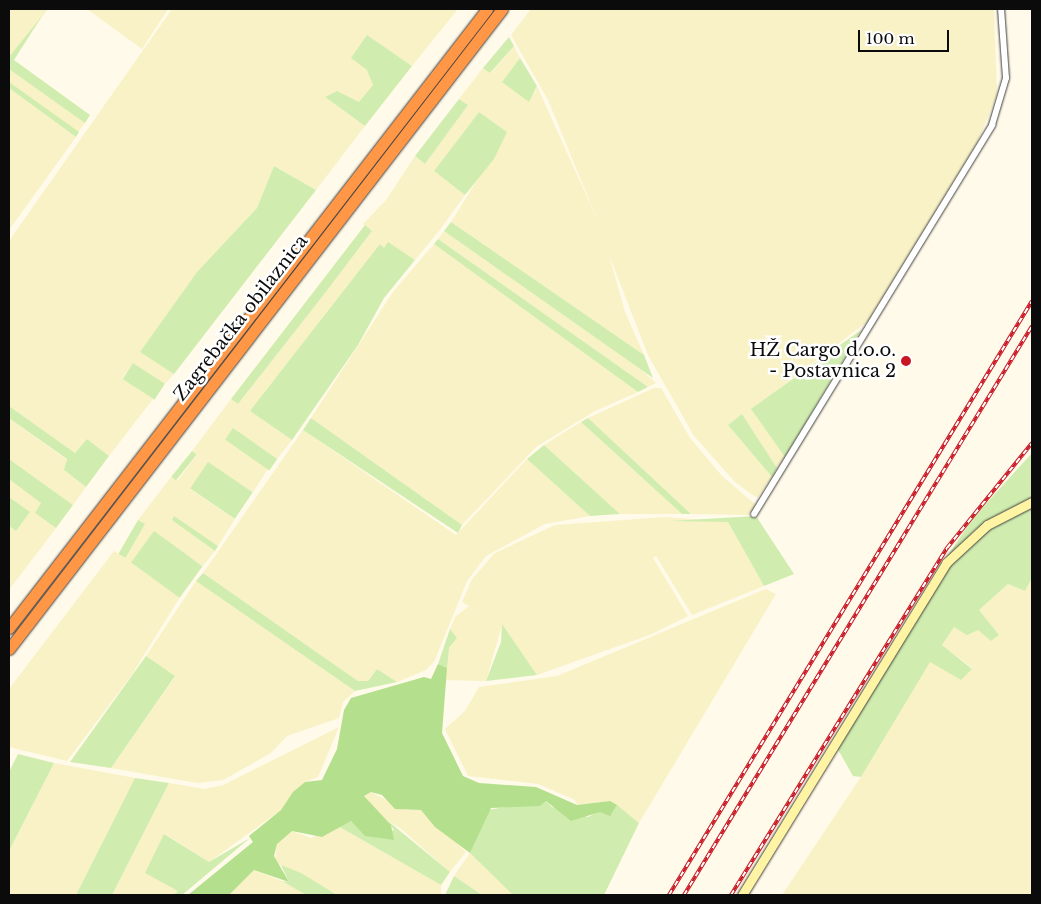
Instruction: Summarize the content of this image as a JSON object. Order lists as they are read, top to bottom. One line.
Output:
{"streets":{"highway":["Zagrebačka obilaznica"]},"places":["HŽ Cargo d.o.o. - Postavnica 2"],"scale_bar":"100 m"}
